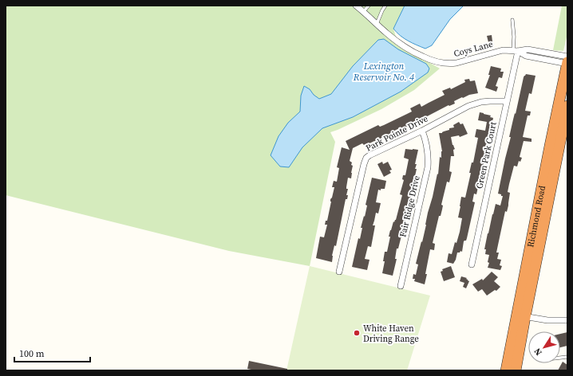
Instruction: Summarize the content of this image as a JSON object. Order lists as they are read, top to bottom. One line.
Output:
{"streets":{"highway":["Richmond Road"],"street":["Coys Lane","Park Pointe Drive","Green Park Court","Fair Ridge Drive"]},"crossings":[["Coys Lane","Green Park Court"],["Coys Lane","Richmond Road"],["Park Pointe Drive","Green Park Court"],["Park Pointe Drive","Fair Ridge Drive"]],"water":["Lexington Reservoir No. 4"],"places":["White Haven Driving Range"],"scale_bar":"100 m","north":"bottom left"}
